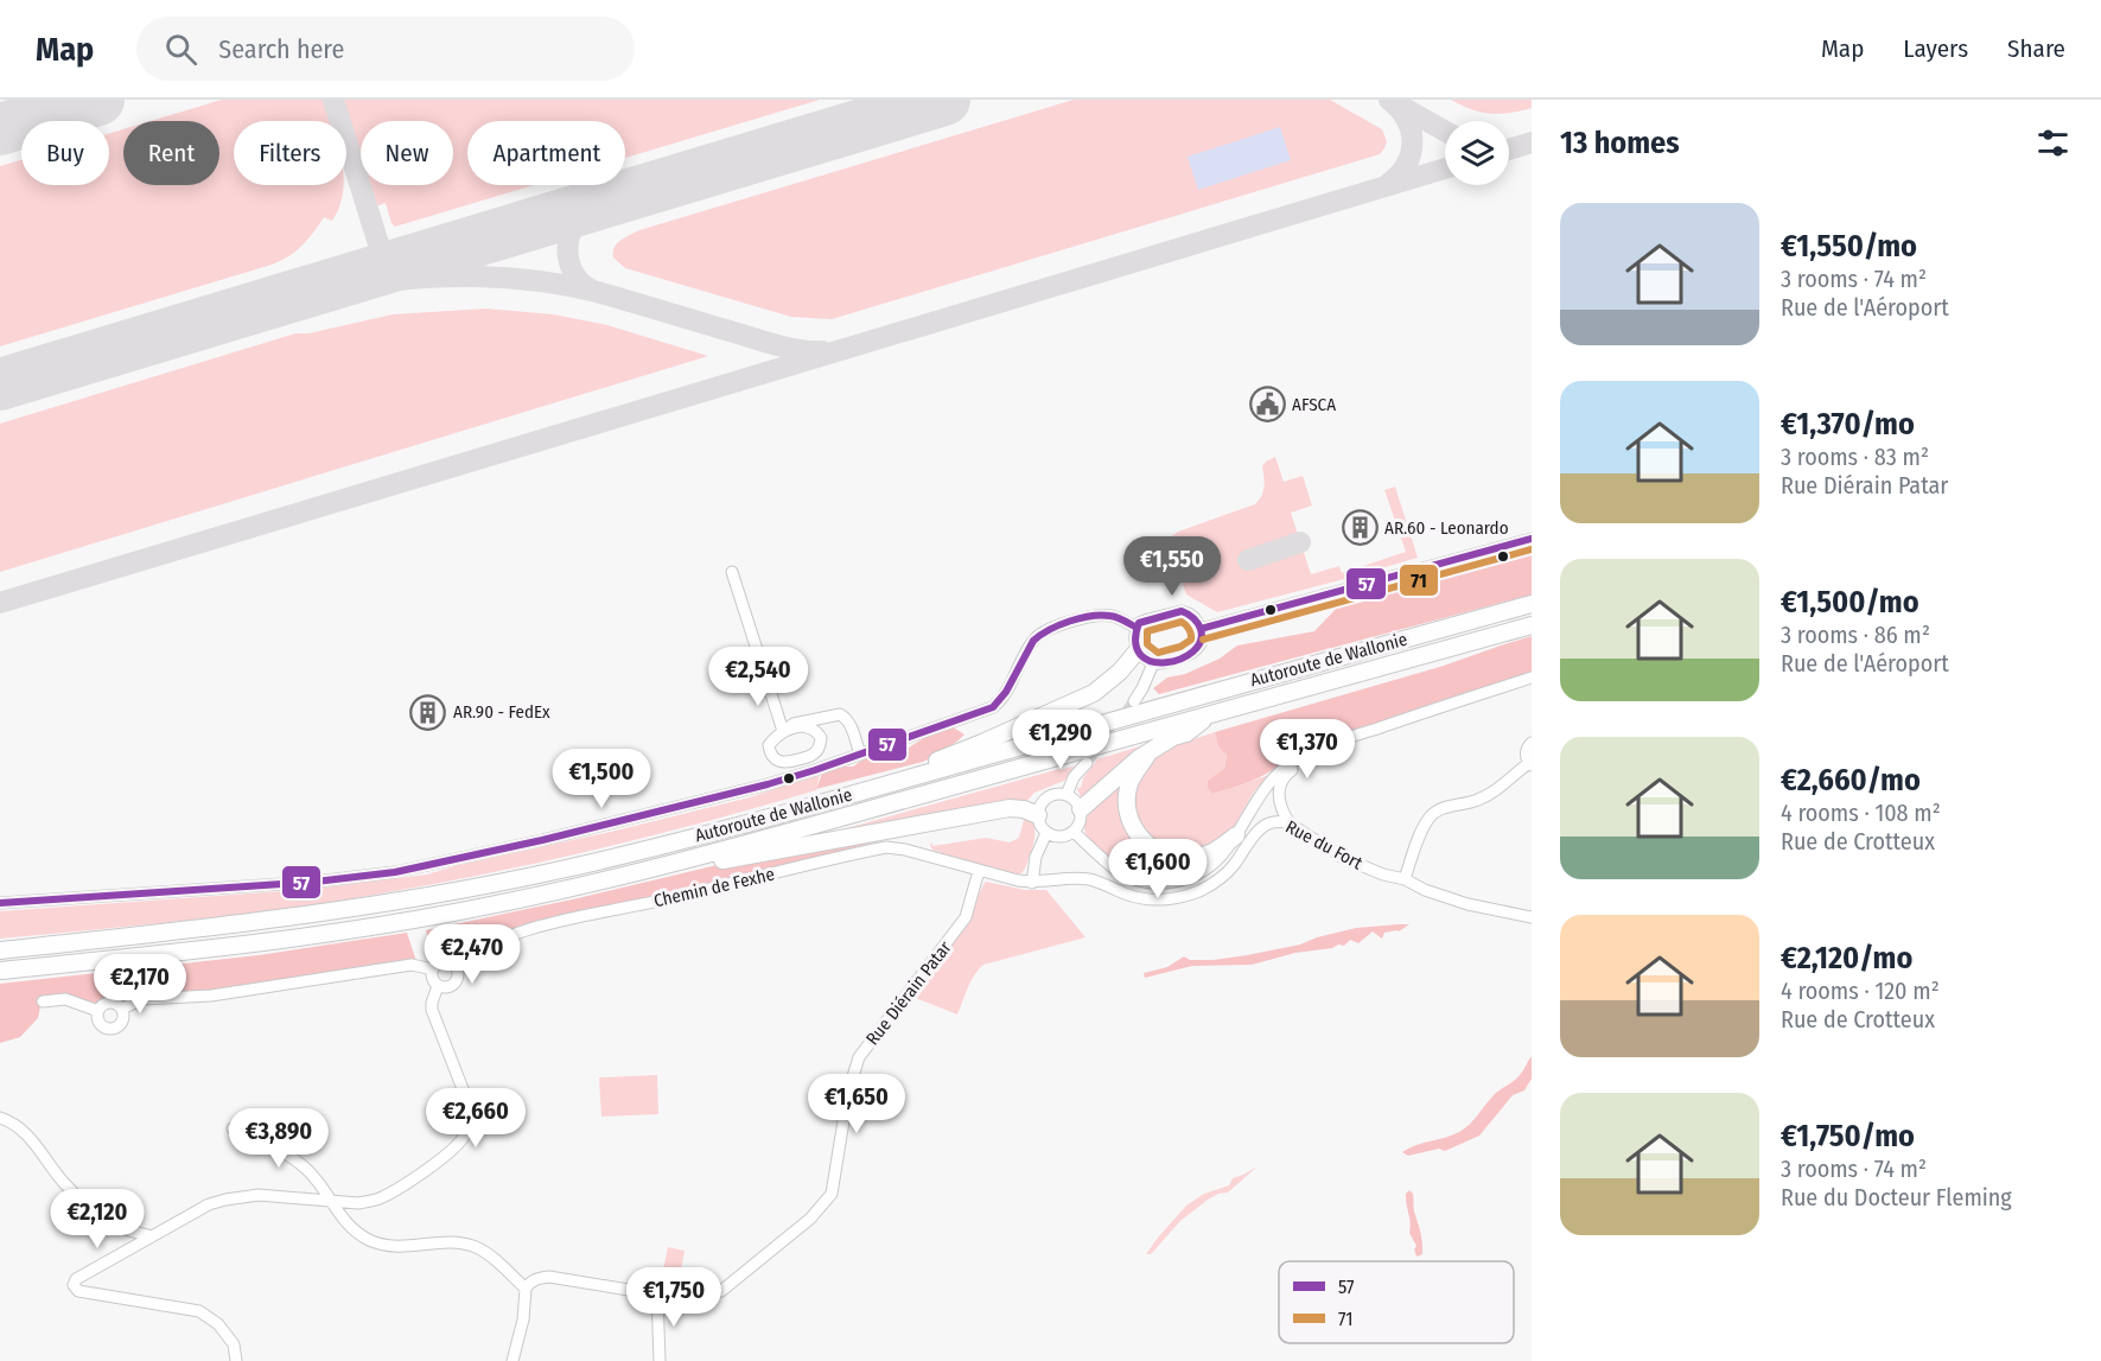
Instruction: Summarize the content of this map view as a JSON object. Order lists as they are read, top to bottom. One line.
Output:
{"streets":{"highway":["Autoroute de Wallonie"],"street":["Rue du Fort","Chemin de Fexhe","Rue Diérain Patar"]},"crossings":[["Rue du Fort","Chemin de Fexhe"],["Rue du Fort","Rue Diérain Patar"],["Chemin de Fexhe","Rue Diérain Patar"]],"places":{"public building":["AFSCA"],"building":["AR.60 - Leonardo","AR.90 - FedEx"]},"lines":["transit line 57","transit line 71"],"legend":["57","71"],"page":{"header":"Map","search":"Search here","nav":["Map","Layers","Share"],"heading":"13 homes","chip":["Buy","Rent","Filters","New","Apartment"],"list":[{"name":"€1,550/mo","note":"3 rooms · 74 m² · Rue de l'Aéroport"},{"name":"€1,370/mo","note":"3 rooms · 83 m² · Rue Diérain Patar"},{"name":"€1,500/mo","note":"3 rooms · 86 m² · Rue de l'Aéroport"},{"name":"€2,660/mo","note":"4 rooms · 108 m² · Rue de Crotteux"},{"name":"€2,120/mo","note":"4 rooms · 120 m² · Rue de Crotteux"},{"name":"€1,750/mo","note":"3 rooms · 74 m² · Rue du Docteur Fleming"}],"price":["€1,550","€2,540","€1,290","€1,370","€1,500","€1,600","€2,470","€2,170","€1,650","€2,660","€3,890","€2,120","€1,750"]}}
